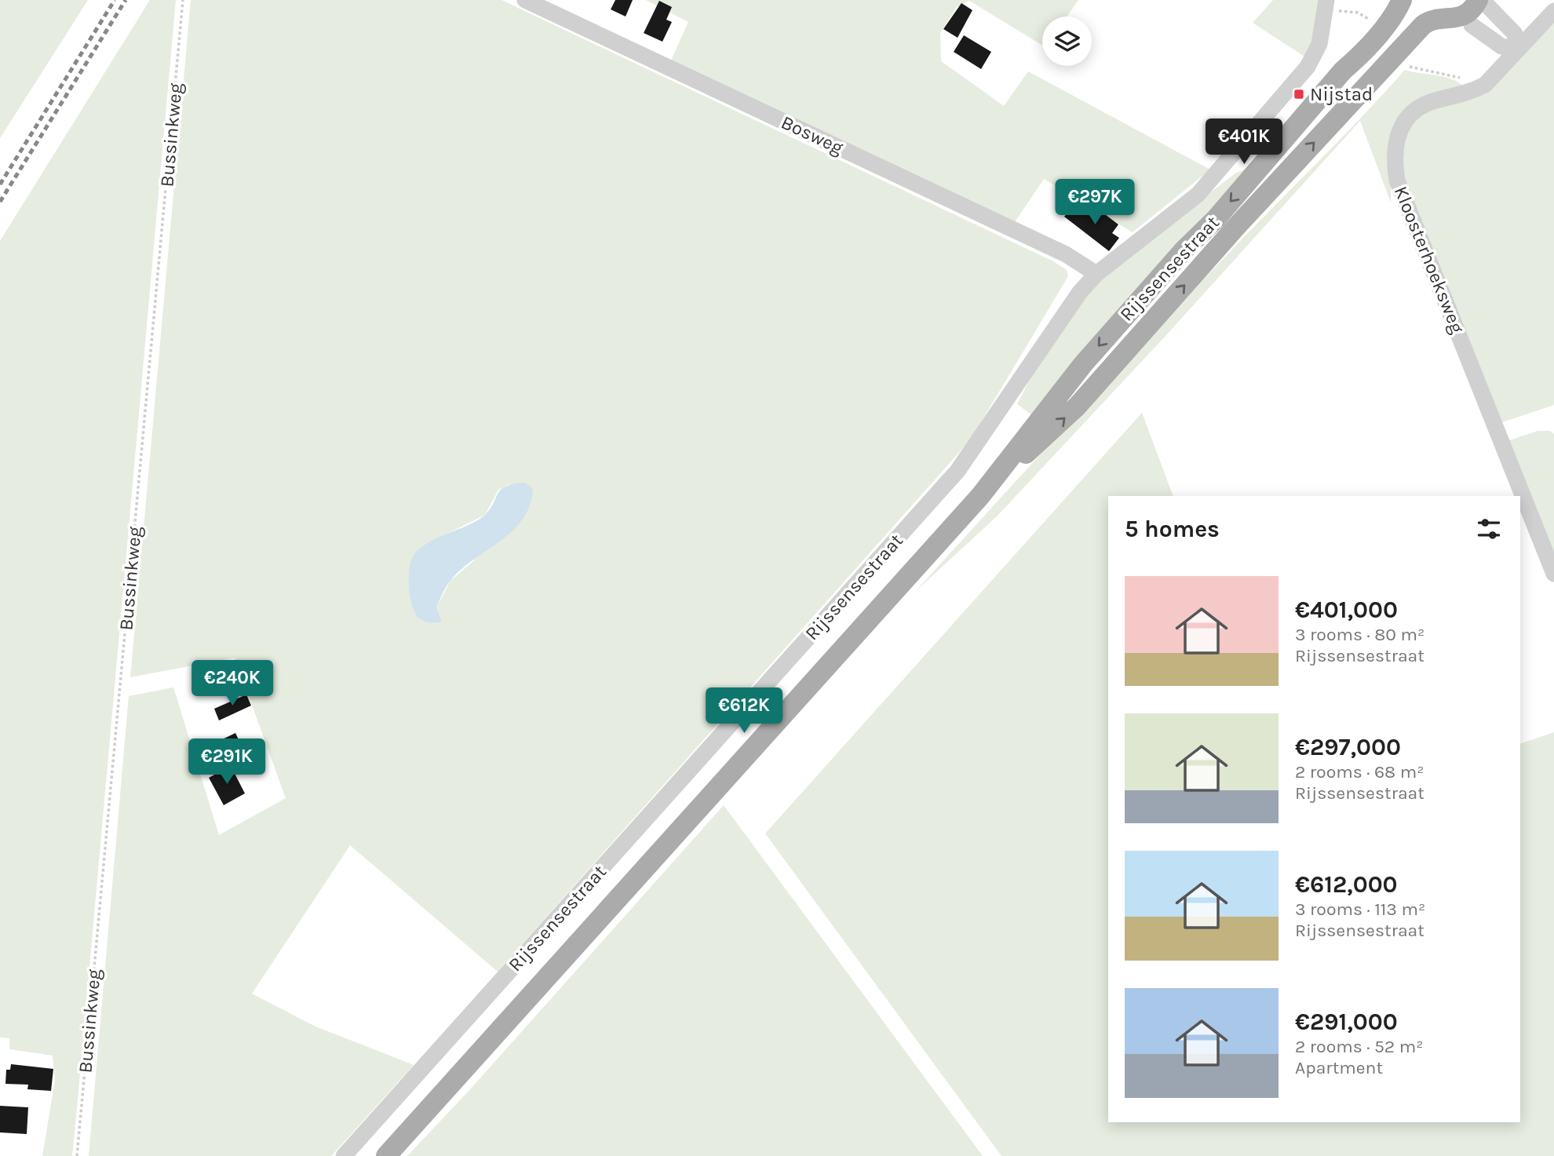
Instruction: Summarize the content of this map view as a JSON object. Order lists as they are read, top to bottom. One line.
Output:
{"streets":{"main road":["Rijssensestraat"],"street":["Bosweg","Kloosterhoeksweg"],"path":["Bussinkweg"]},"crossings":[["Bosweg","Rijssensestraat"]],"places":{"transit":["Nijstad"]},"page":{"price":["€401K","€297K","€240K","€612K","€291K"],"heading":"5 homes","list":[{"name":"€401,000","note":"3 rooms · 80 m² · Rijssensestraat"},{"name":"€297,000","note":"2 rooms · 68 m² · Rijssensestraat"},{"name":"€612,000","note":"3 rooms · 113 m² · Rijssensestraat"},{"name":"€291,000","note":"2 rooms · 52 m² · Apartment"}]}}
